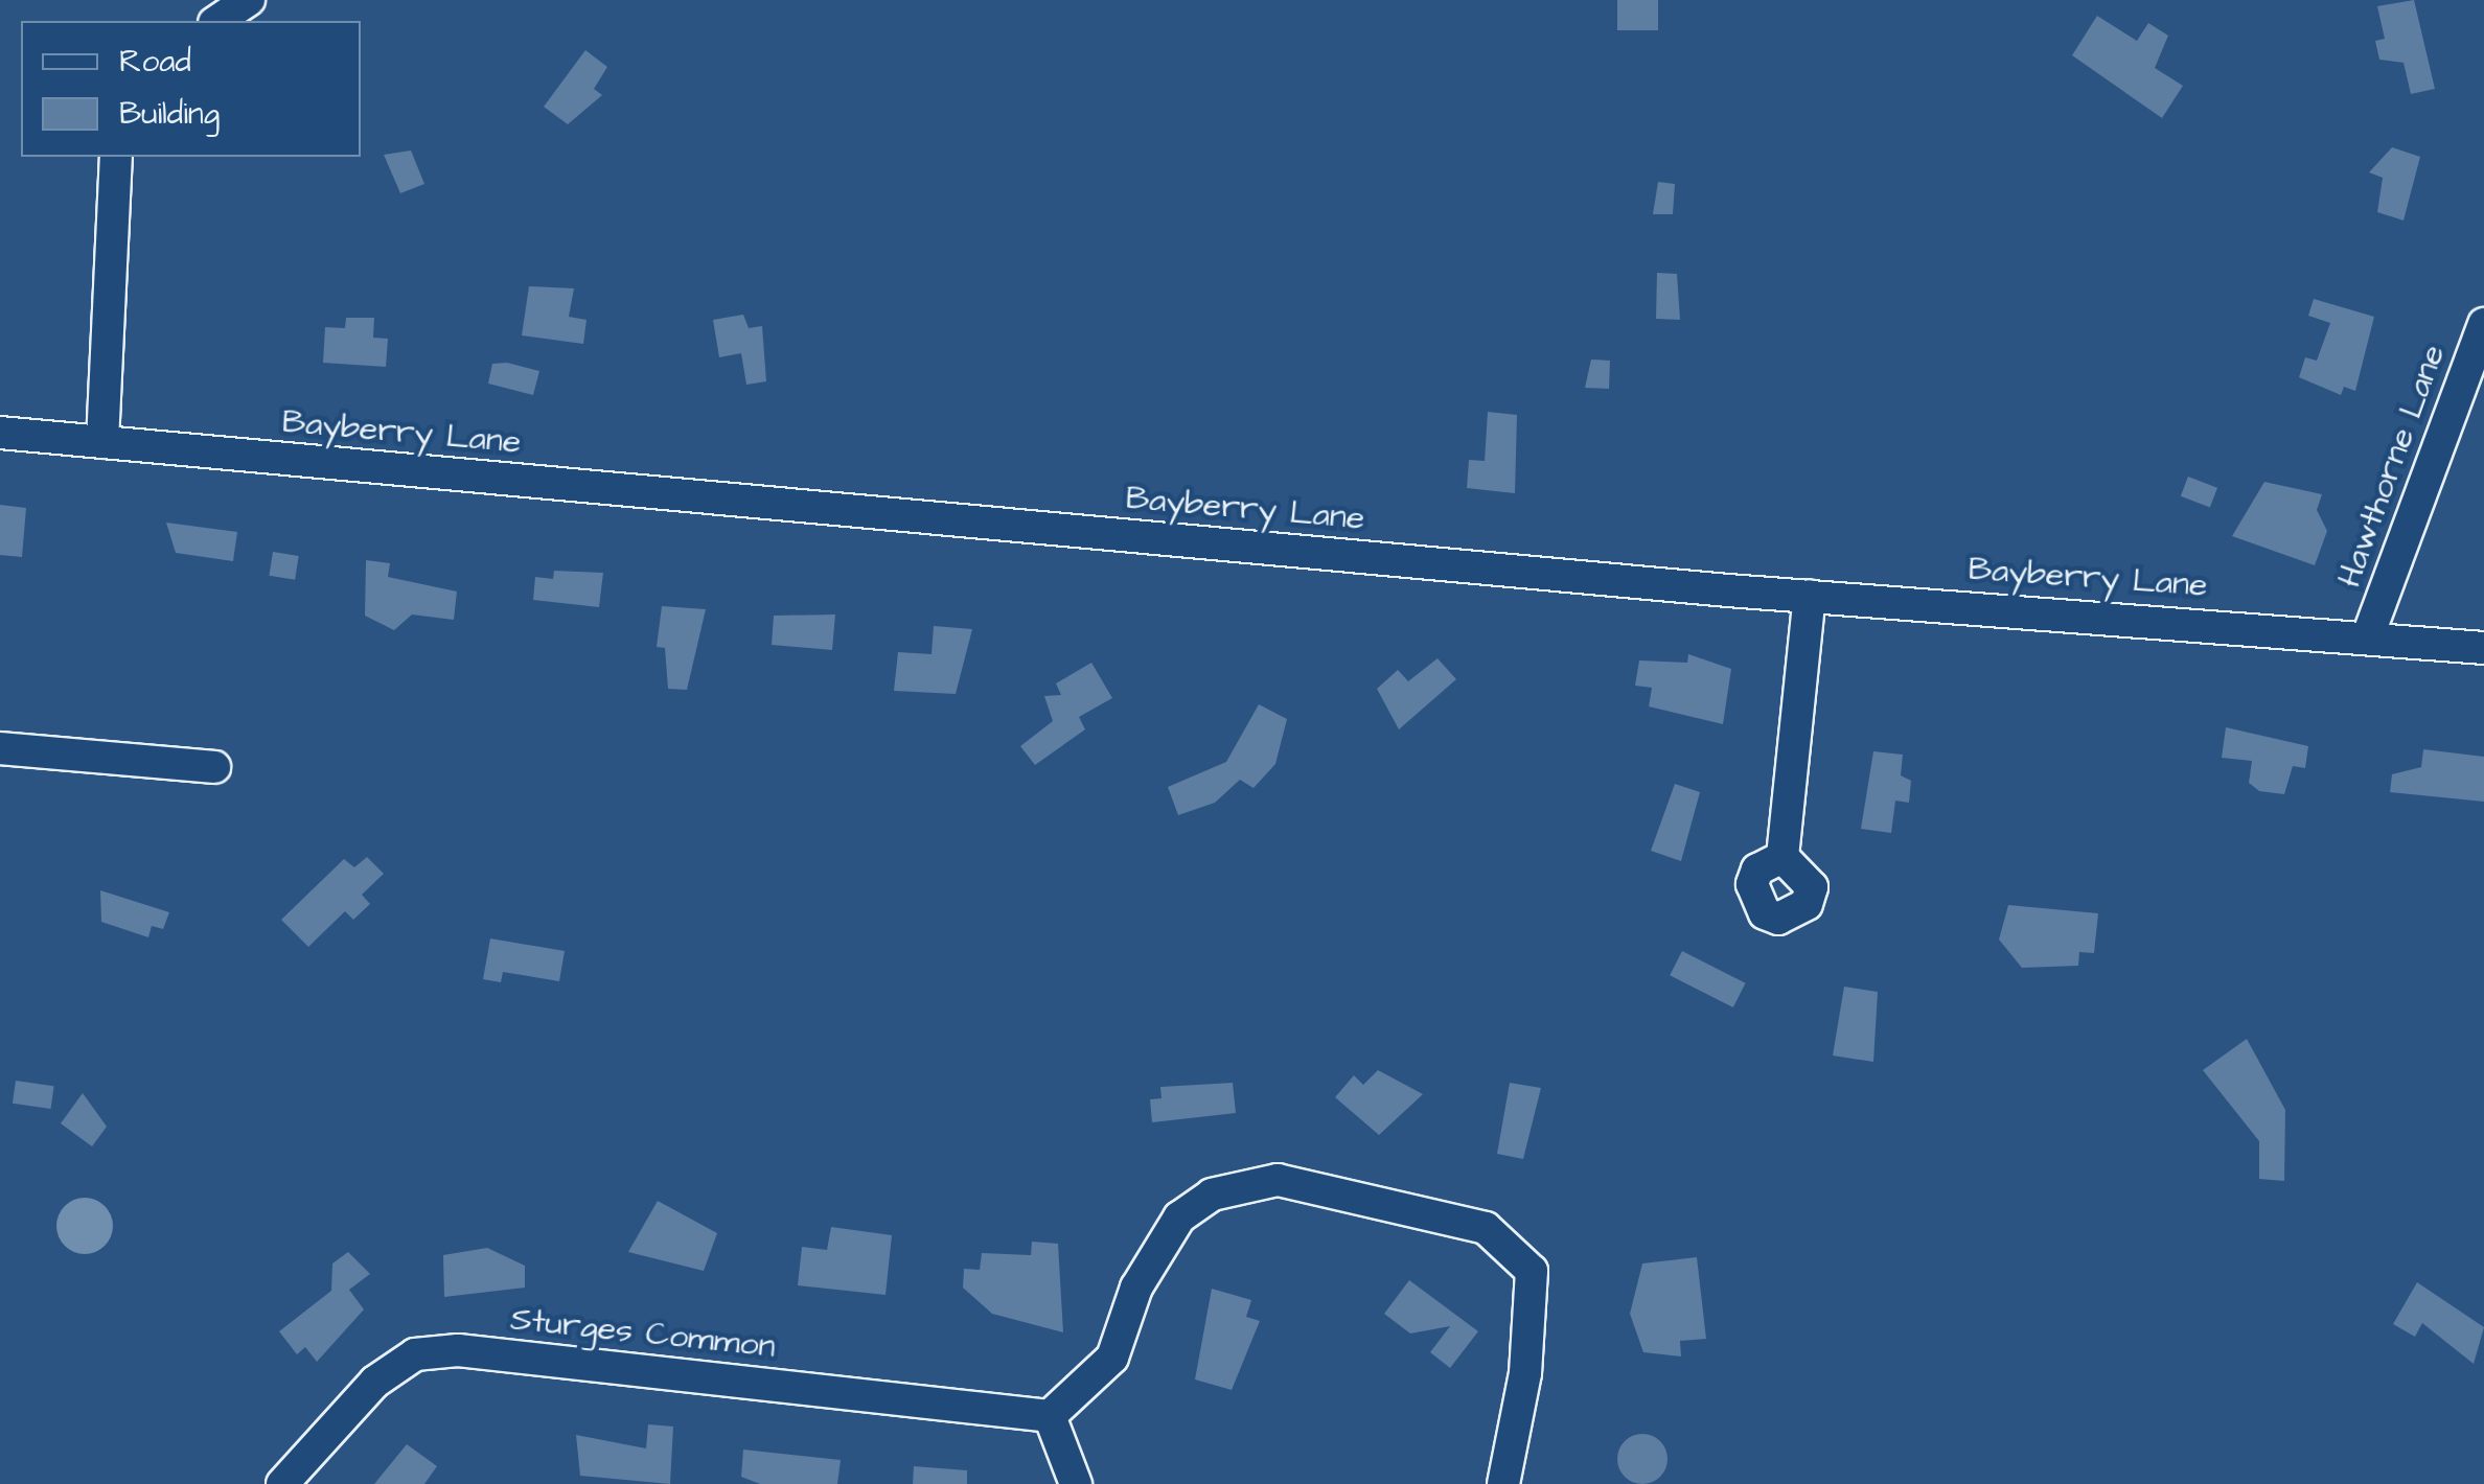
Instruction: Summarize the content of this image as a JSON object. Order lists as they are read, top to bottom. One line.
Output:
{"streets":{"street":["Bayberry Lane","Hawthorne Lane","Sturges Common"]},"crossings":[["Bayberry Lane","Hawthorne Lane"]],"legend":["Road","Building"]}
